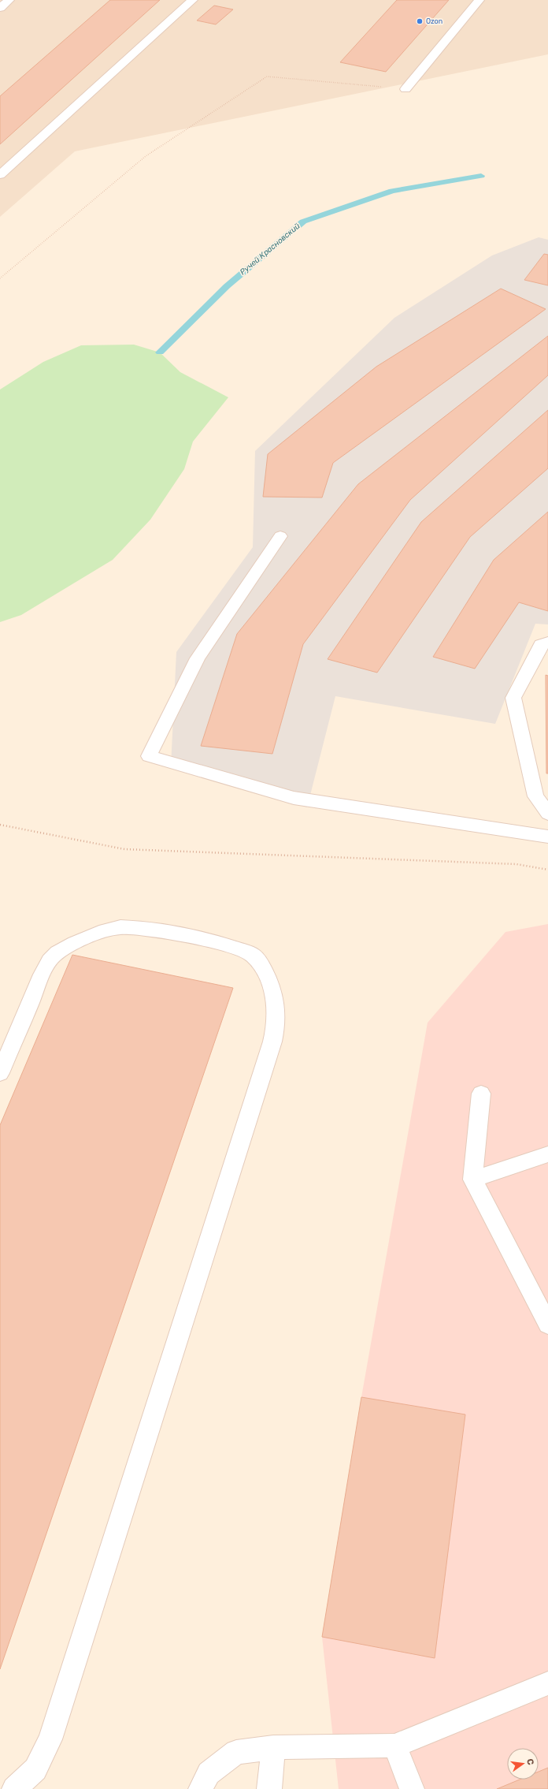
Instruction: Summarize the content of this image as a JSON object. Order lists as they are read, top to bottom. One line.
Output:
{"water":["Ручей Красновский"],"places":["Ozon"],"north":"right"}
